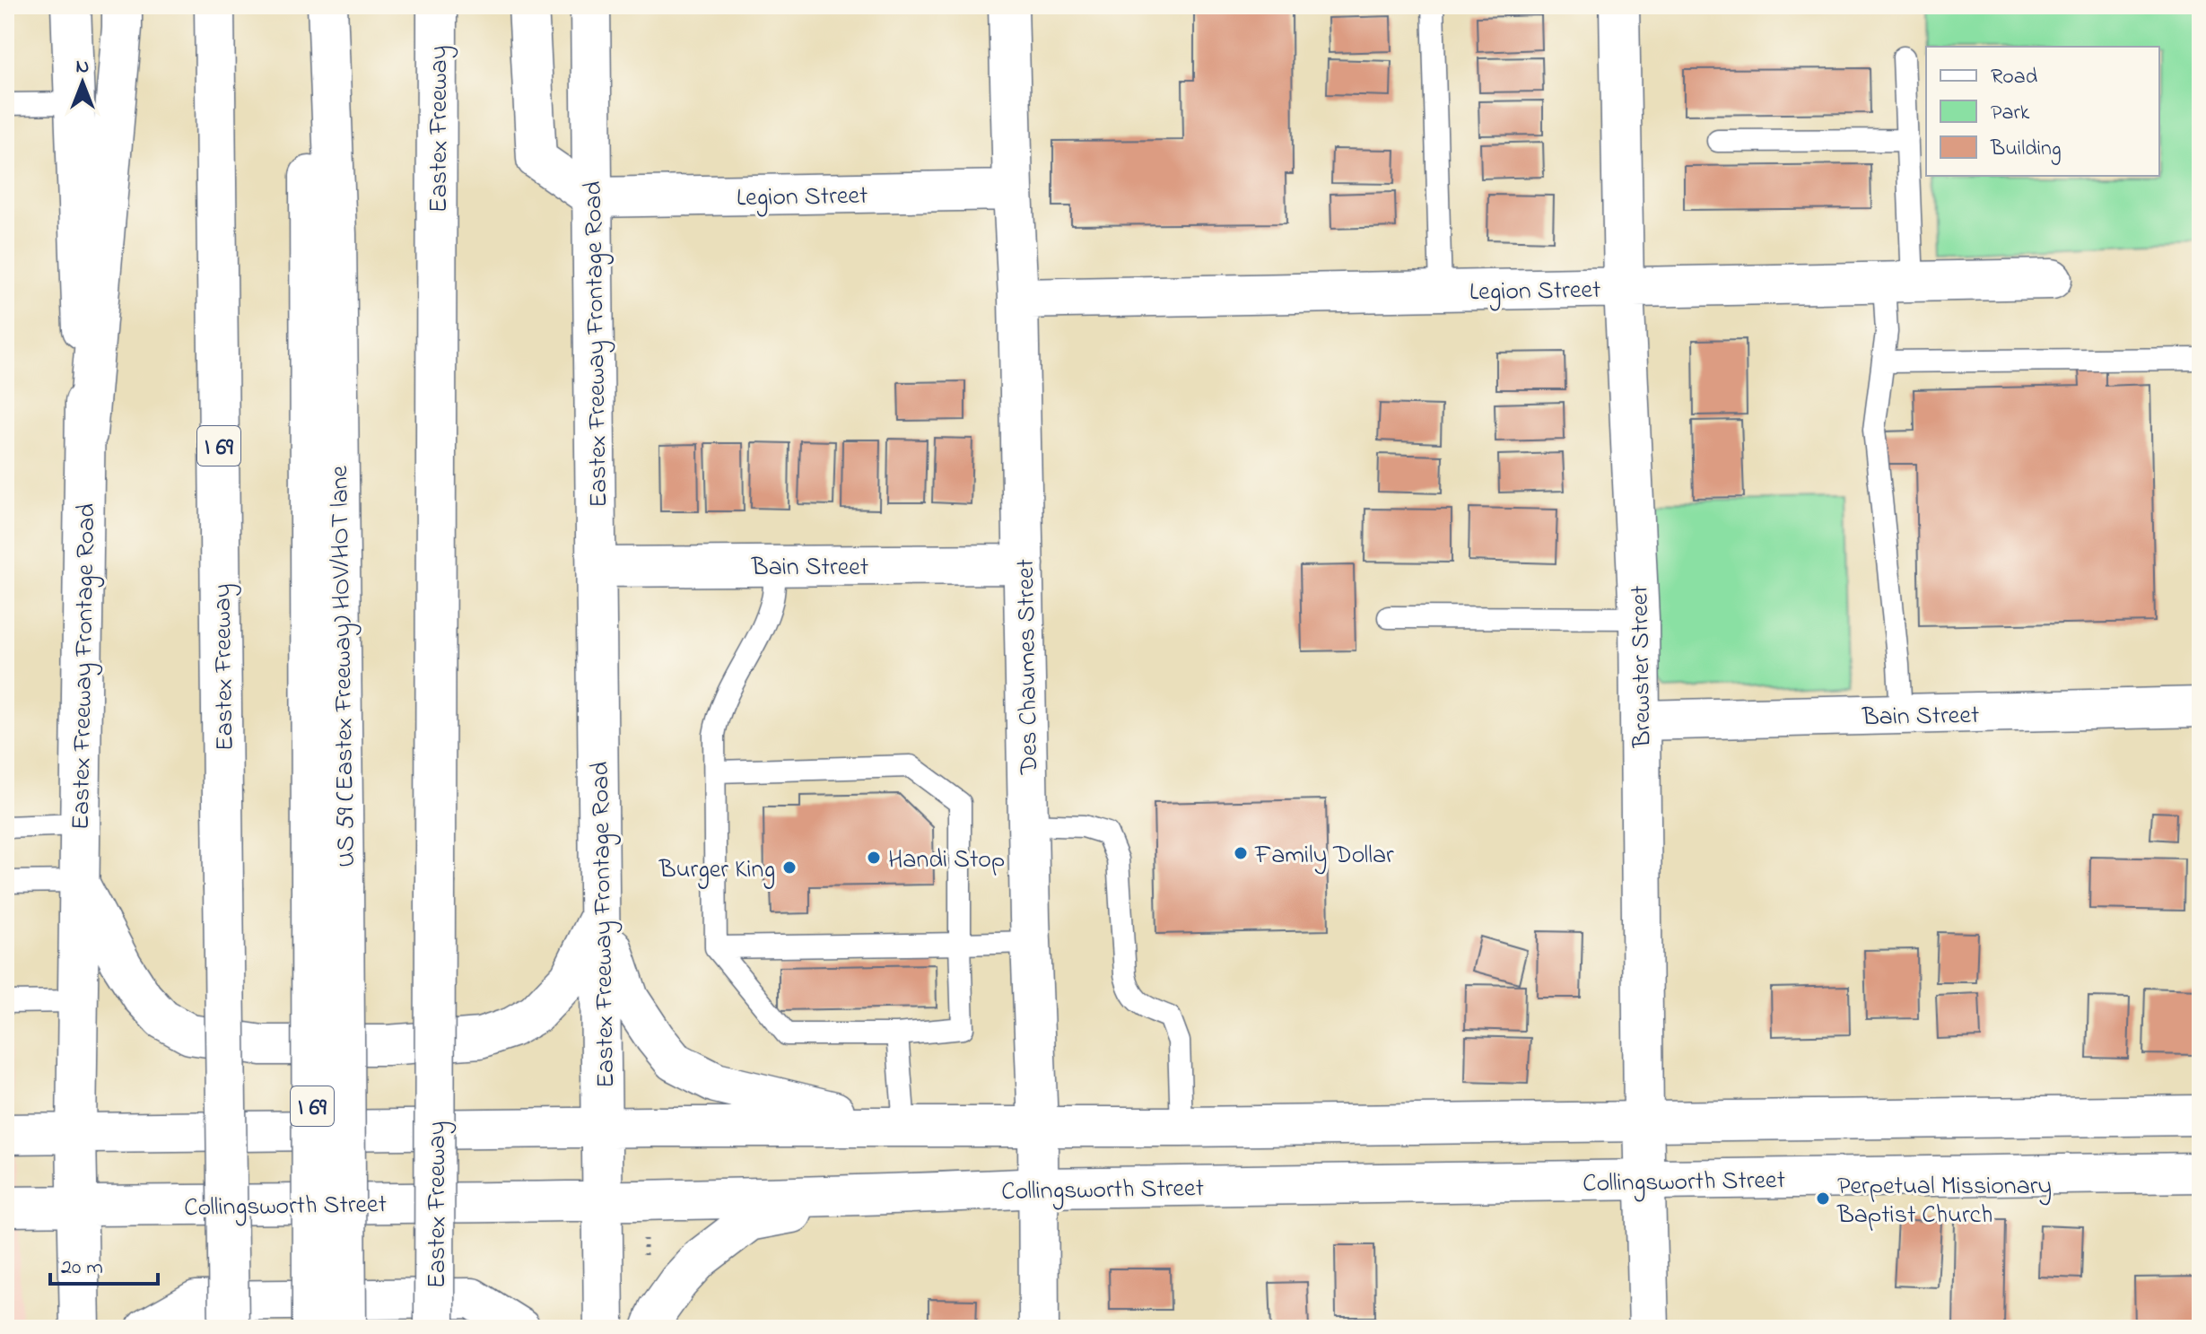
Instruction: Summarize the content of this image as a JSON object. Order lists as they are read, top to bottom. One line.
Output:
{"streets":{"main road":["Eastex Freeway","Legion Street","Eastex Freeway Frontage Road","I 69","Bain Street","US 59 (Eastex Freeway) HOV/HOT lane","Des Chaumes Street","Brewster Street","Collingsworth Street"]},"crossings":[["Legion Street","Eastex Freeway Frontage Road"],["Legion Street","Des Chaumes Street"],["Legion Street","Brewster Street"],["Eastex Freeway Frontage Road","Bain Street"],["Eastex Freeway Frontage Road","Collingsworth Street"],["I 69","US 59 (Eastex Freeway) HOV/HOT lane"],["Bain Street","Des Chaumes Street"],["Bain Street","Brewster Street"],["Des Chaumes Street","Collingsworth Street"],["Brewster Street","Collingsworth Street"]],"places":["Family Dollar","Handi Stop","Burger King","Perpetual Missionary Baptist Church"],"legend":["Road","Park","Building"],"scale_bar":"20 m","north":"top"}
